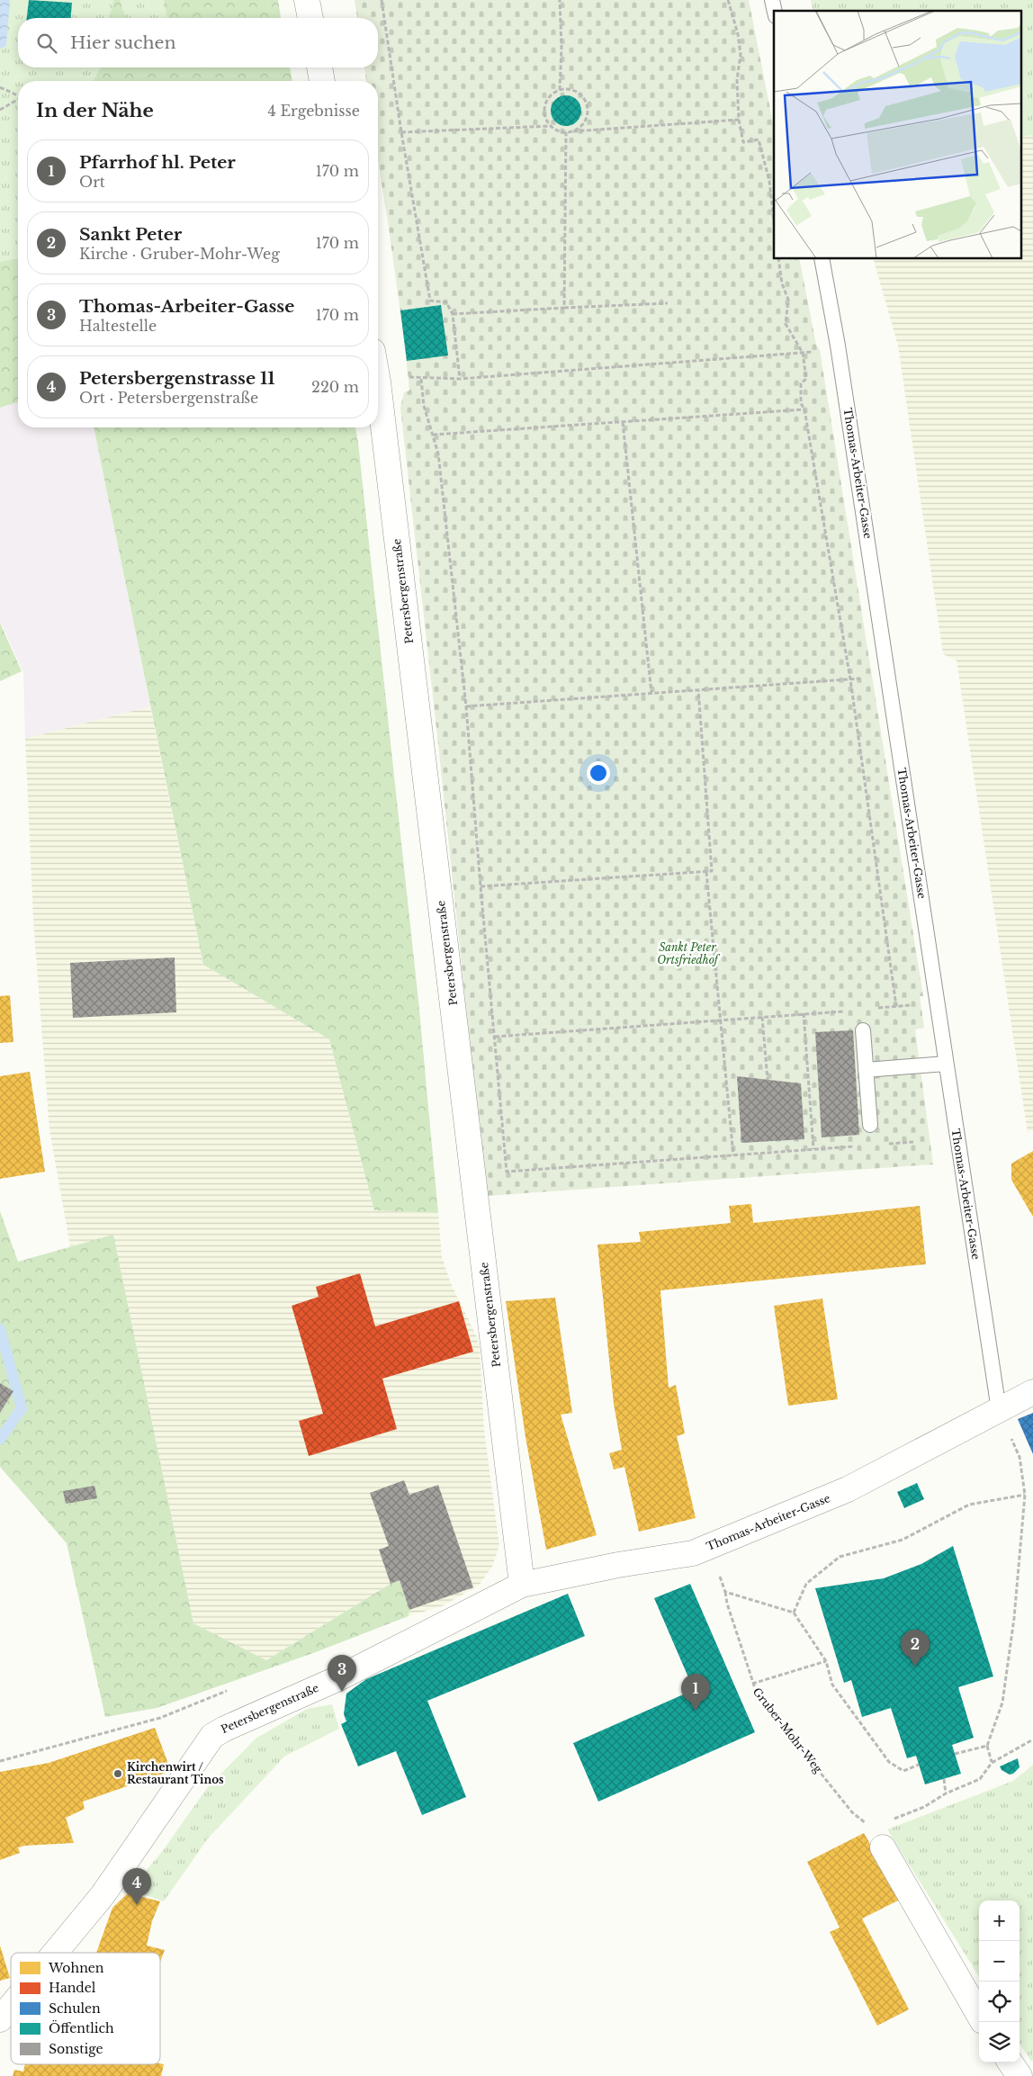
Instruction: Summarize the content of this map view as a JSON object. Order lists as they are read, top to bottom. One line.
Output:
{"streets":{"street":["Thomas-Arbeiter-Gasse","Petersbergenstraße"],"path":["Gruber-Mohr-Weg"]},"crossings":[["Thomas-Arbeiter-Gasse","Petersbergenstraße"]],"parks":["Sankt Peter Ortsfriedhof"],"places":["Kirchenwirt / Restaurant Tinos"],"legend":["Wohnen","Handel","Schulen","Öffentlich","Sonstige"],"page":{"search":"Hier suchen","heading":["In der Nähe","4 Ergebnisse"],"list":[{"mark":"1","name":"Pfarrhof hl. Peter","note":"Ort","value":"170 m"},{"mark":"2","name":"Sankt Peter","note":"Kirche · Gruber-Mohr-Weg","value":"170 m"},{"mark":"3","name":"Thomas-Arbeiter-Gasse","note":"Haltestelle","value":"170 m"},{"mark":"4","name":"Petersbergenstrasse 11","note":"Ort · Petersbergenstraße","value":"220 m"}],"pins":["2","3","1","4"],"map_buttons":["+","−"]}}
